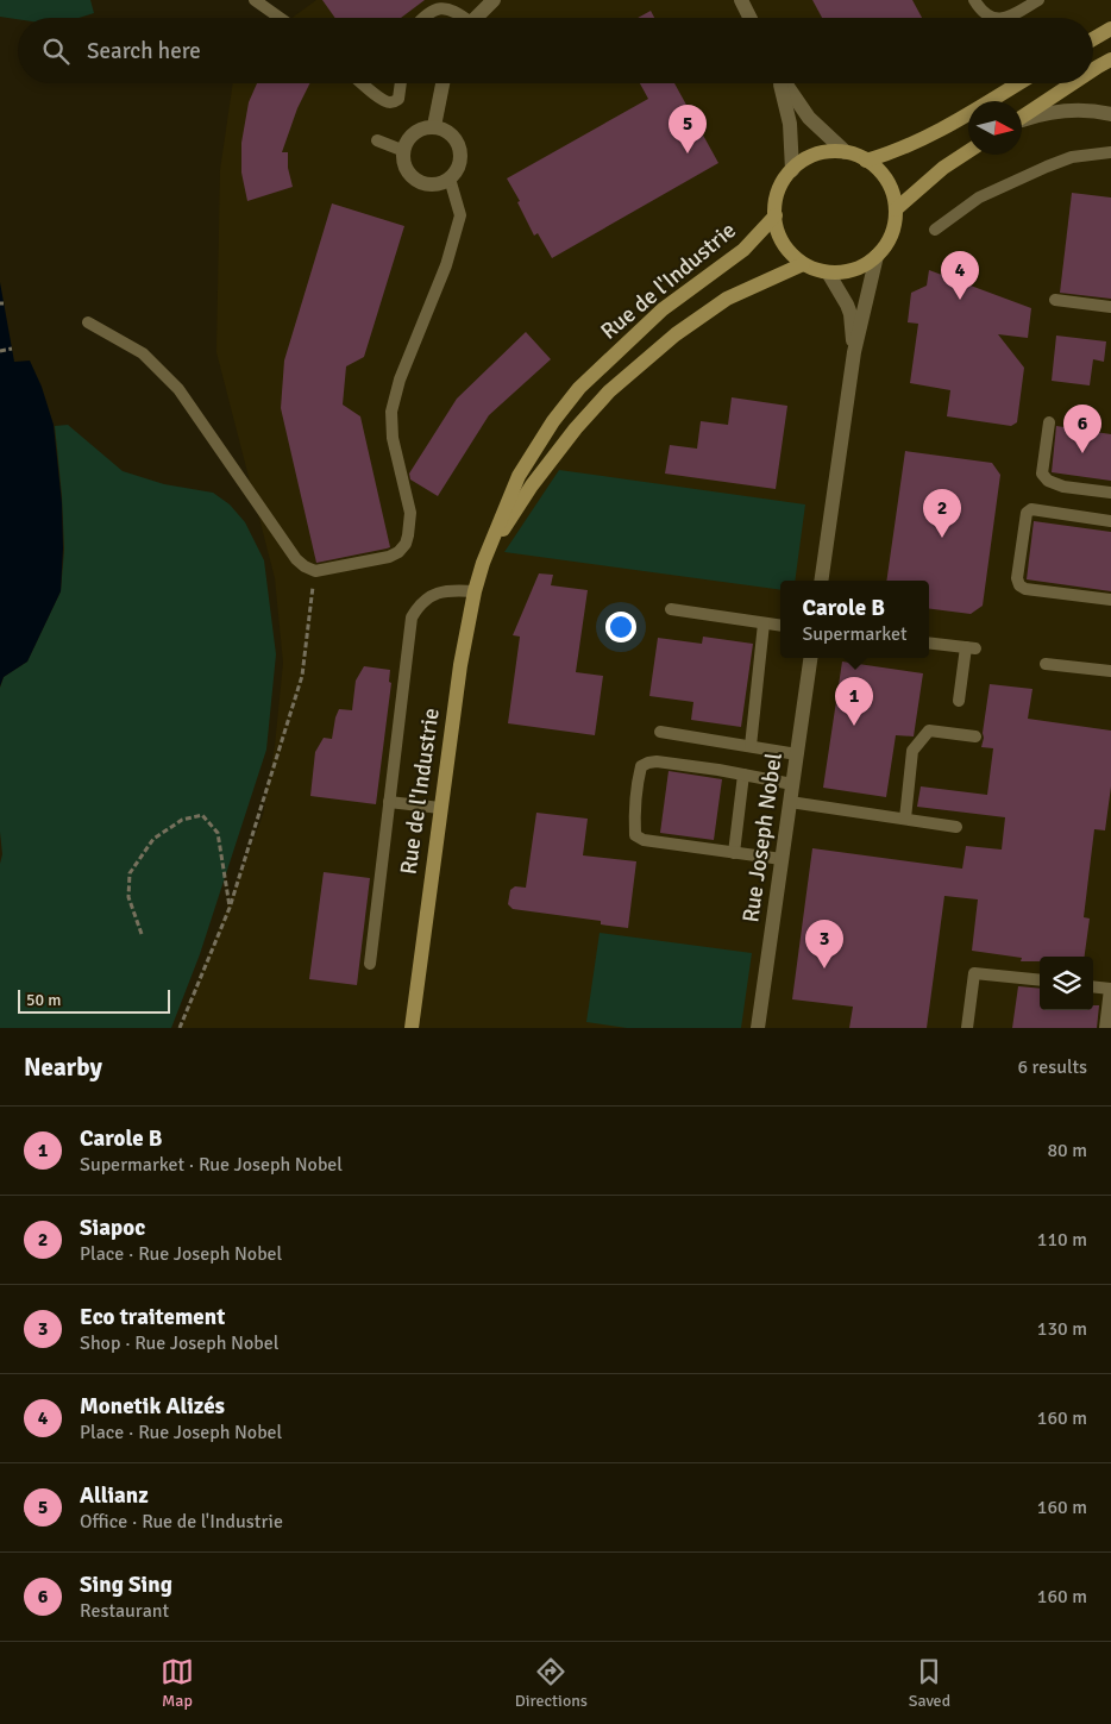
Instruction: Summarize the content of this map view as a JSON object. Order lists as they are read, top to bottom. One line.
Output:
{"streets":{"main road":["Rue de l'Industrie"],"street":["Rue Joseph Nobel"]},"scale_bar":"50 m","north":"right","page":{"search":"Search here","pins":["5","4","6","2","1","3"],"popup":["Carole B","Supermarket"],"scale":"50 m","heading":["Nearby","6 results"],"list":[{"mark":"1","name":"Carole B","note":"Supermarket · Rue Joseph Nobel","value":"80 m"},{"mark":"2","name":"Siapoc","note":"Place · Rue Joseph Nobel","value":"110 m"},{"mark":"3","name":"Eco traitement","note":"Shop · Rue Joseph Nobel","value":"130 m"},{"mark":"4","name":"Monetik Alizés","note":"Place · Rue Joseph Nobel","value":"160 m"},{"mark":"5","name":"Allianz","note":"Office · Rue de l'Industrie","value":"160 m"},{"mark":"6","name":"Sing Sing","note":"Restaurant","value":"160 m"}],"nav":["Map","Directions","Saved"]}}
